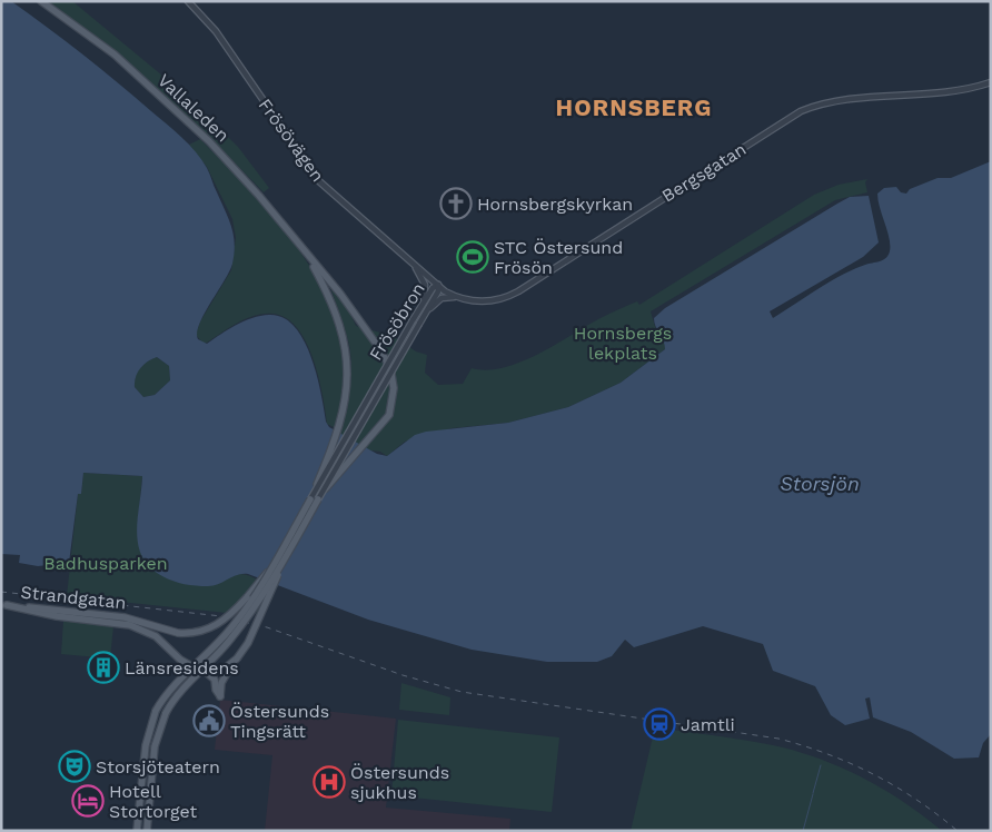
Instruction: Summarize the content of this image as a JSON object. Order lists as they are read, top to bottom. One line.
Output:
{"streets":{"main road":["Vallaleden","Frösöbron","Strandgatan"],"street":["Frösövägen","Bergsgatan"]},"crossings":[["Vallaleden","Frösöbron"],["Frösövägen","Bergsgatan"],["Frösövägen","Frösöbron"],["Bergsgatan","Frösöbron"],["Frösöbron","Strandgatan"]],"districts":["HORNSBERG"],"water":["Storsjön"],"parks":["Hornsbergs lekplats","Badhusparken"],"places":{"church":["Hornsbergskyrkan"],"sports":["STC Östersund Frösön"],"building":["Länsresidens"],"public building":["Östersunds Tingsrätt"],"station":["Jamtli"],"theatre":["Storsjöteatern"],"hospital":["Östersunds sjukhus"],"hotel":["Hotell Stortorget"]}}
